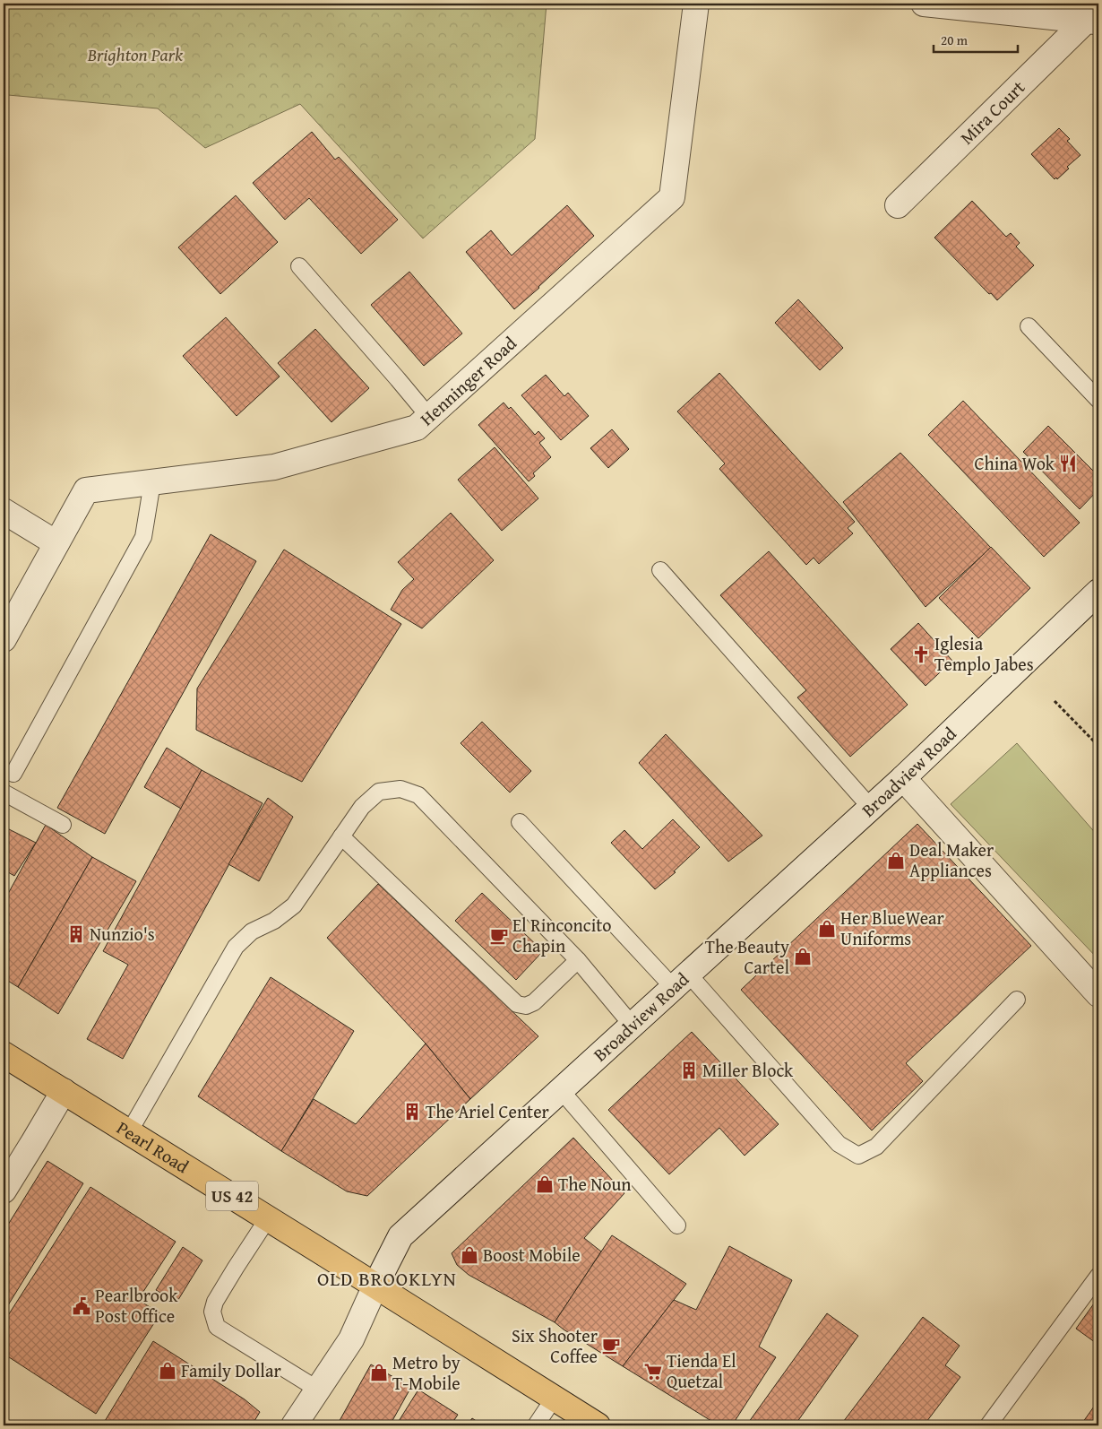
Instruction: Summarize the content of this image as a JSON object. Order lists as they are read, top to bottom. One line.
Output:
{"streets":{"main road":["Pearl Road","US 42"],"street":["Mira Court","Henninger Road","Broadview Road"]},"crossings":[["Broadview Road","Pearl Road"]],"districts":["OLD BROOKLYN"],"parks":["Brighton Park"],"places":{"restaurant":["China Wok"],"church":["Iglesia Templo Jabes"],"shop":["Deal Maker Appliances","Her BlueWear Uniforms","The Beauty Cartel","The Noun","Boost Mobile","Family Dollar","Metro by T-Mobile"],"building":["Nunzio's","Miller Block","The Ariel Center"],"cafe":["El Rinconcito Chapin","Six Shooter Coffee"],"public building":["Pearlbrook Post Office"],"supermarket":["Tienda El Quetzal"]},"scale_bar":"20 m"}
